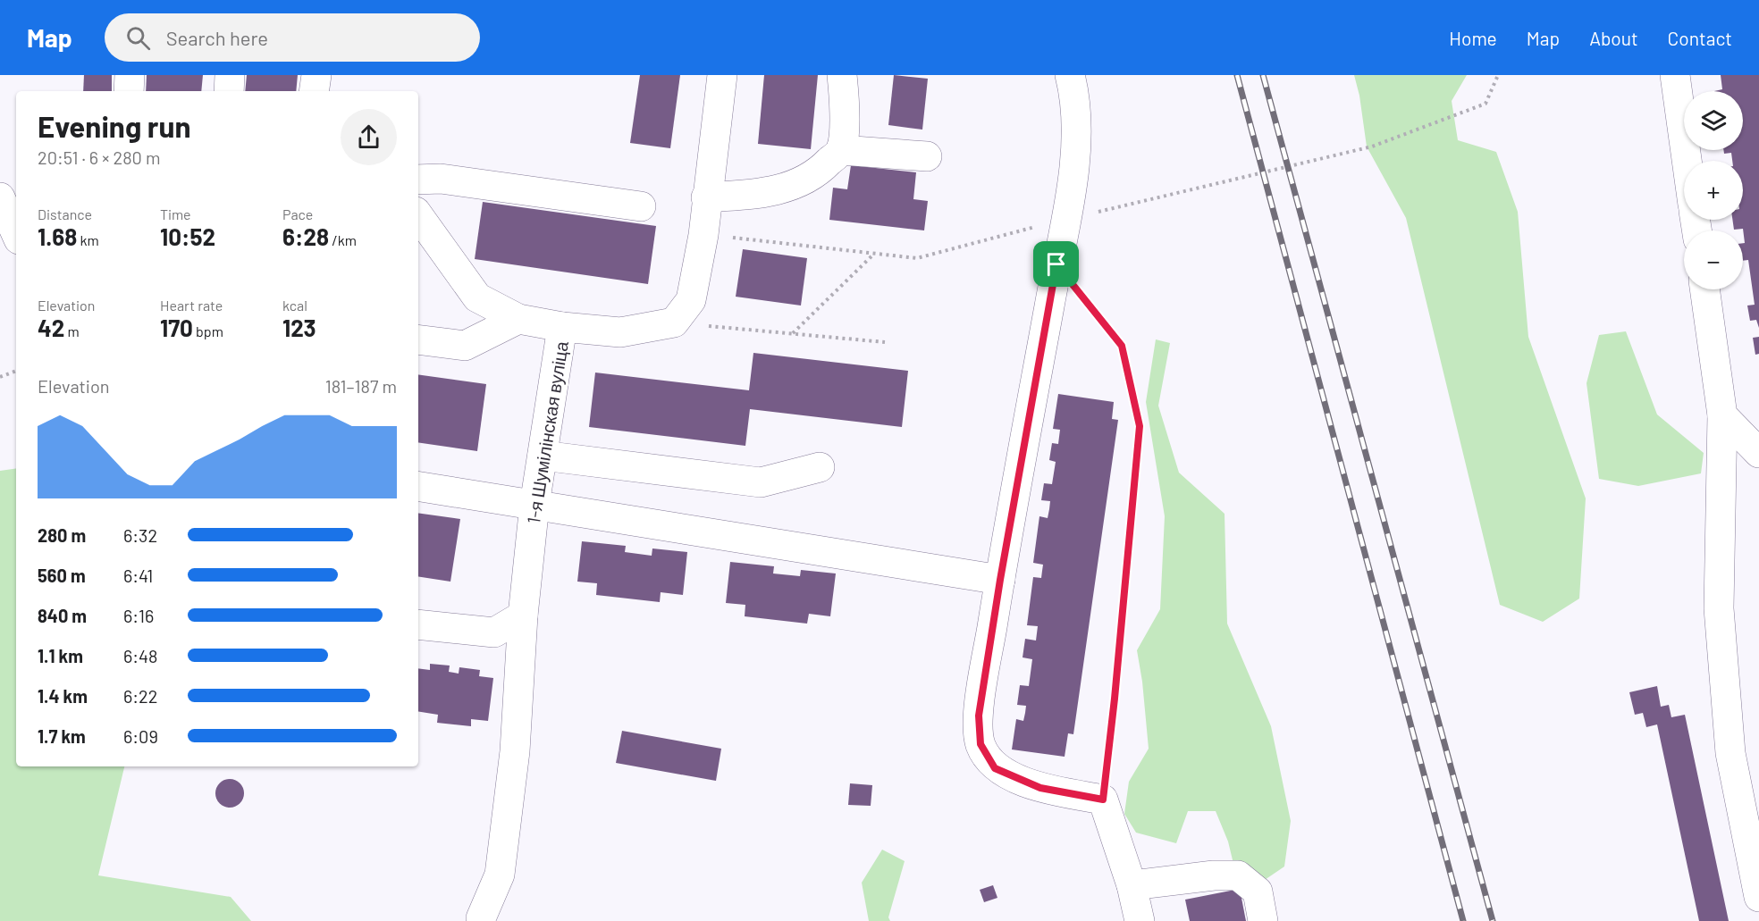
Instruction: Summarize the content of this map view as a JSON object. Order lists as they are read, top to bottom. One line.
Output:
{"streets":{"street":["1-я Шумілінская вуліца"]},"page":{"header":"Map","search":"Search here","nav":["Home","Map","About","Contact"],"map_buttons":["+","−"],"heading":["Evening run","20:51 · 6 × 280 m"],"stats":[["Distance","1.68 km"],["Time","10:52"],["Pace","6:28 /km"],["Elevation","42 m"],["Heart rate","170 bpm"],["kcal","123"]],"chart":["Elevation","181–187 m"],"list":[{"name":"280 m","note":"6:32"},{"name":"560 m","note":"6:41"},{"name":"840 m","note":"6:16"},{"name":"1.1 km","note":"6:48"},{"name":"1.4 km","note":"6:22"},{"name":"1.7 km","note":"6:09"}]}}
